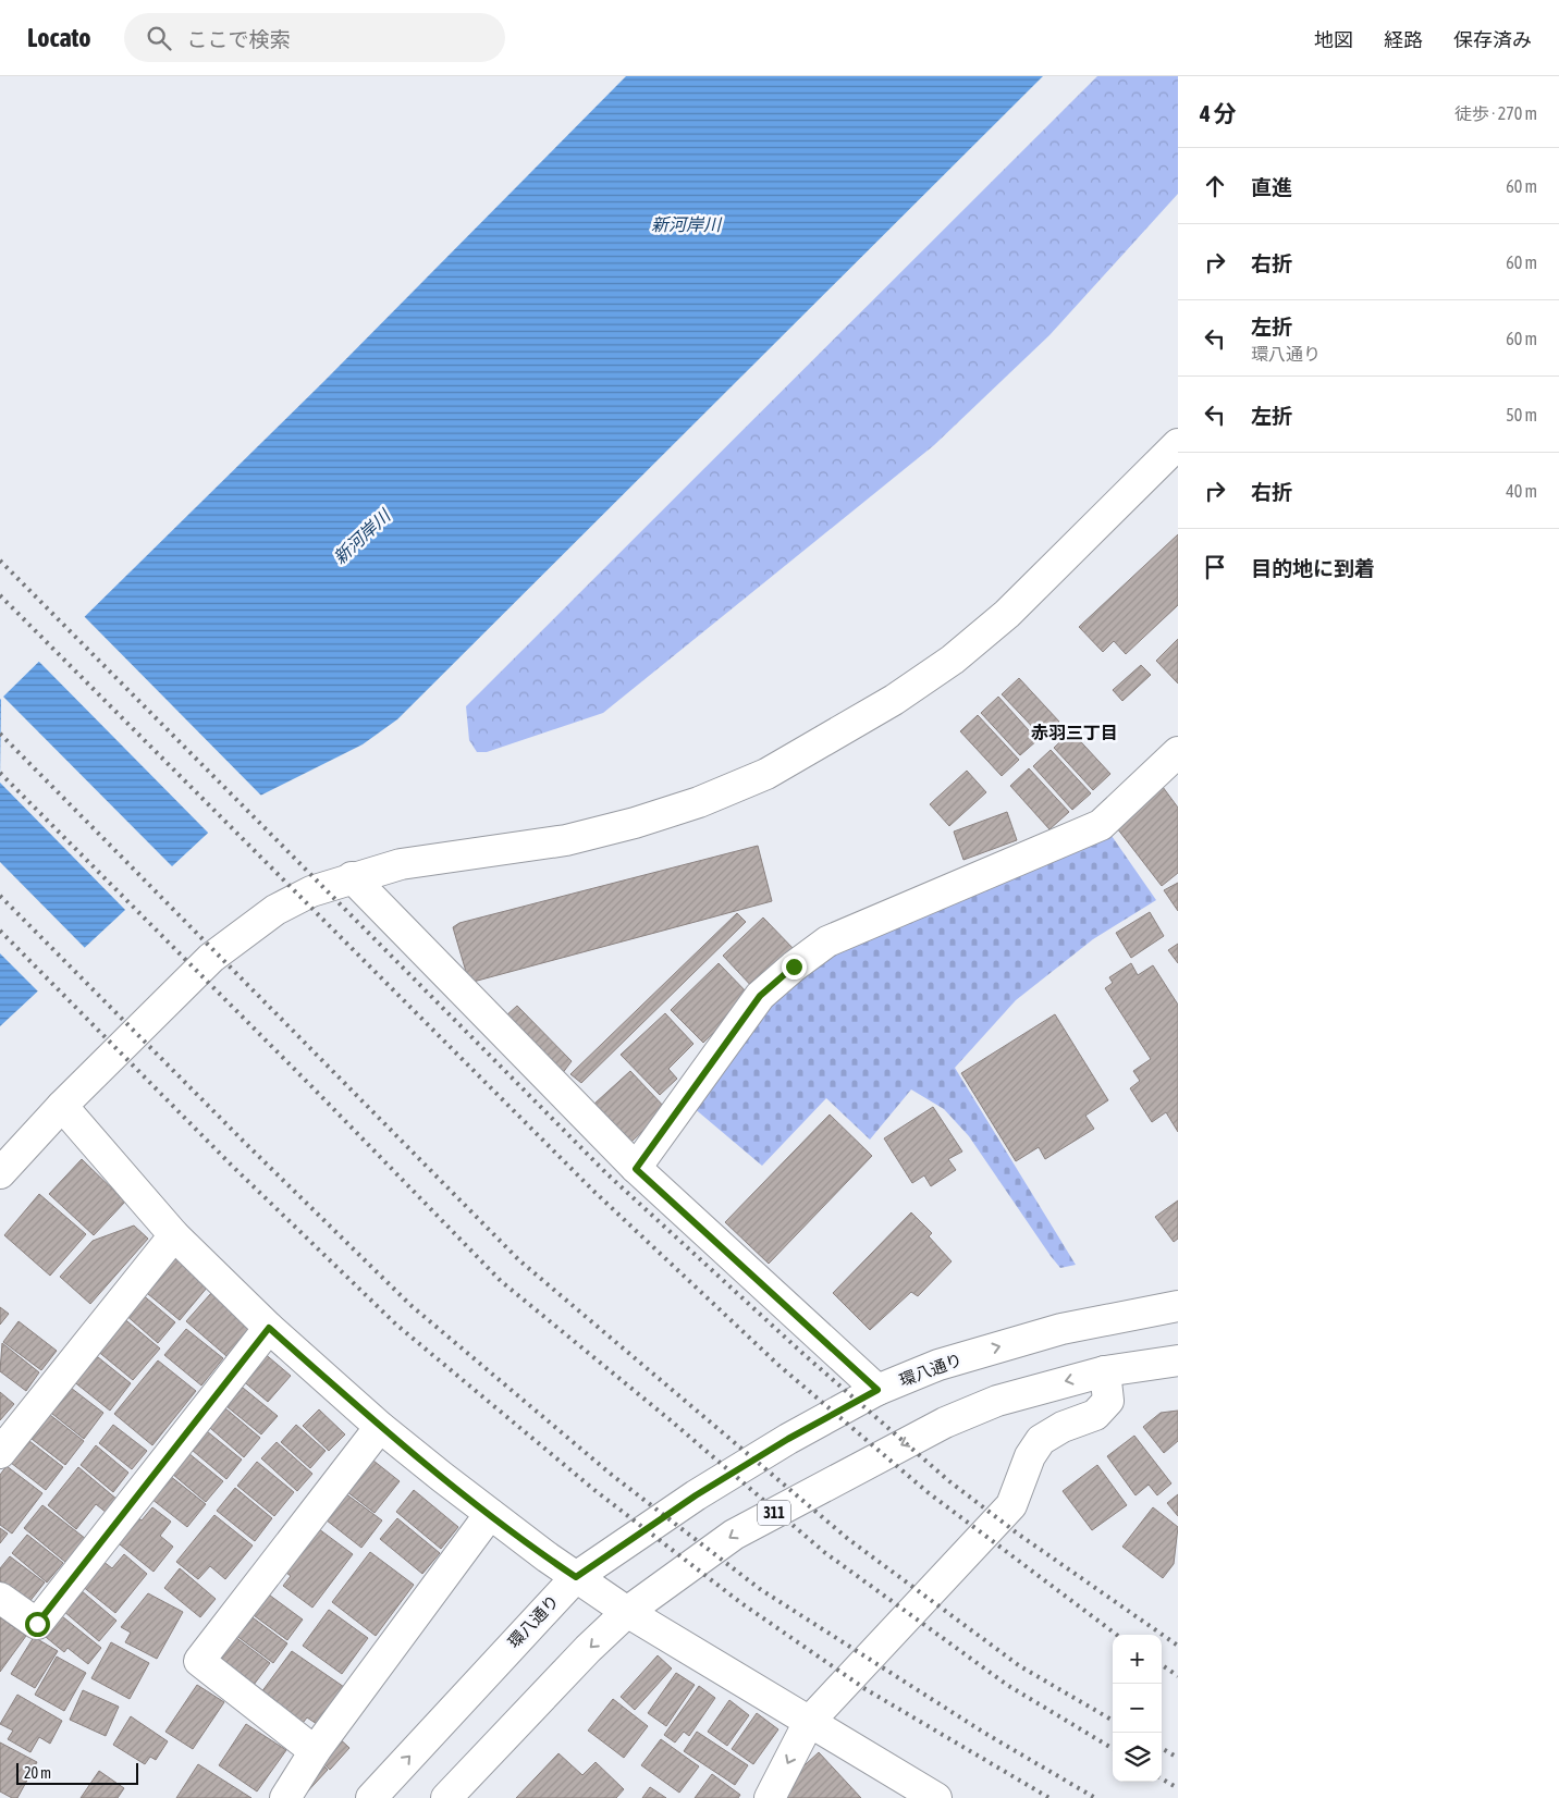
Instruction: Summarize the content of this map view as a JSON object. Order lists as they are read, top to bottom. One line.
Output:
{"streets":{"street":["環八通り","311"]},"districts":["赤羽三丁目"],"water":["新河岸川"],"scale_bar":"20 m","page":{"header":"Locato","search":"ここで検索","nav":["地図","経路","保存済み"],"heading":["4 分","徒歩 · 270 m"],"list":[["直進","60 m"],["右折","60 m"],["左折","環八通り","60 m"],["左折","50 m"],["右折","40 m"],"目的地に到着"],"map_buttons":["+","−"],"scale":"20 m"}}
